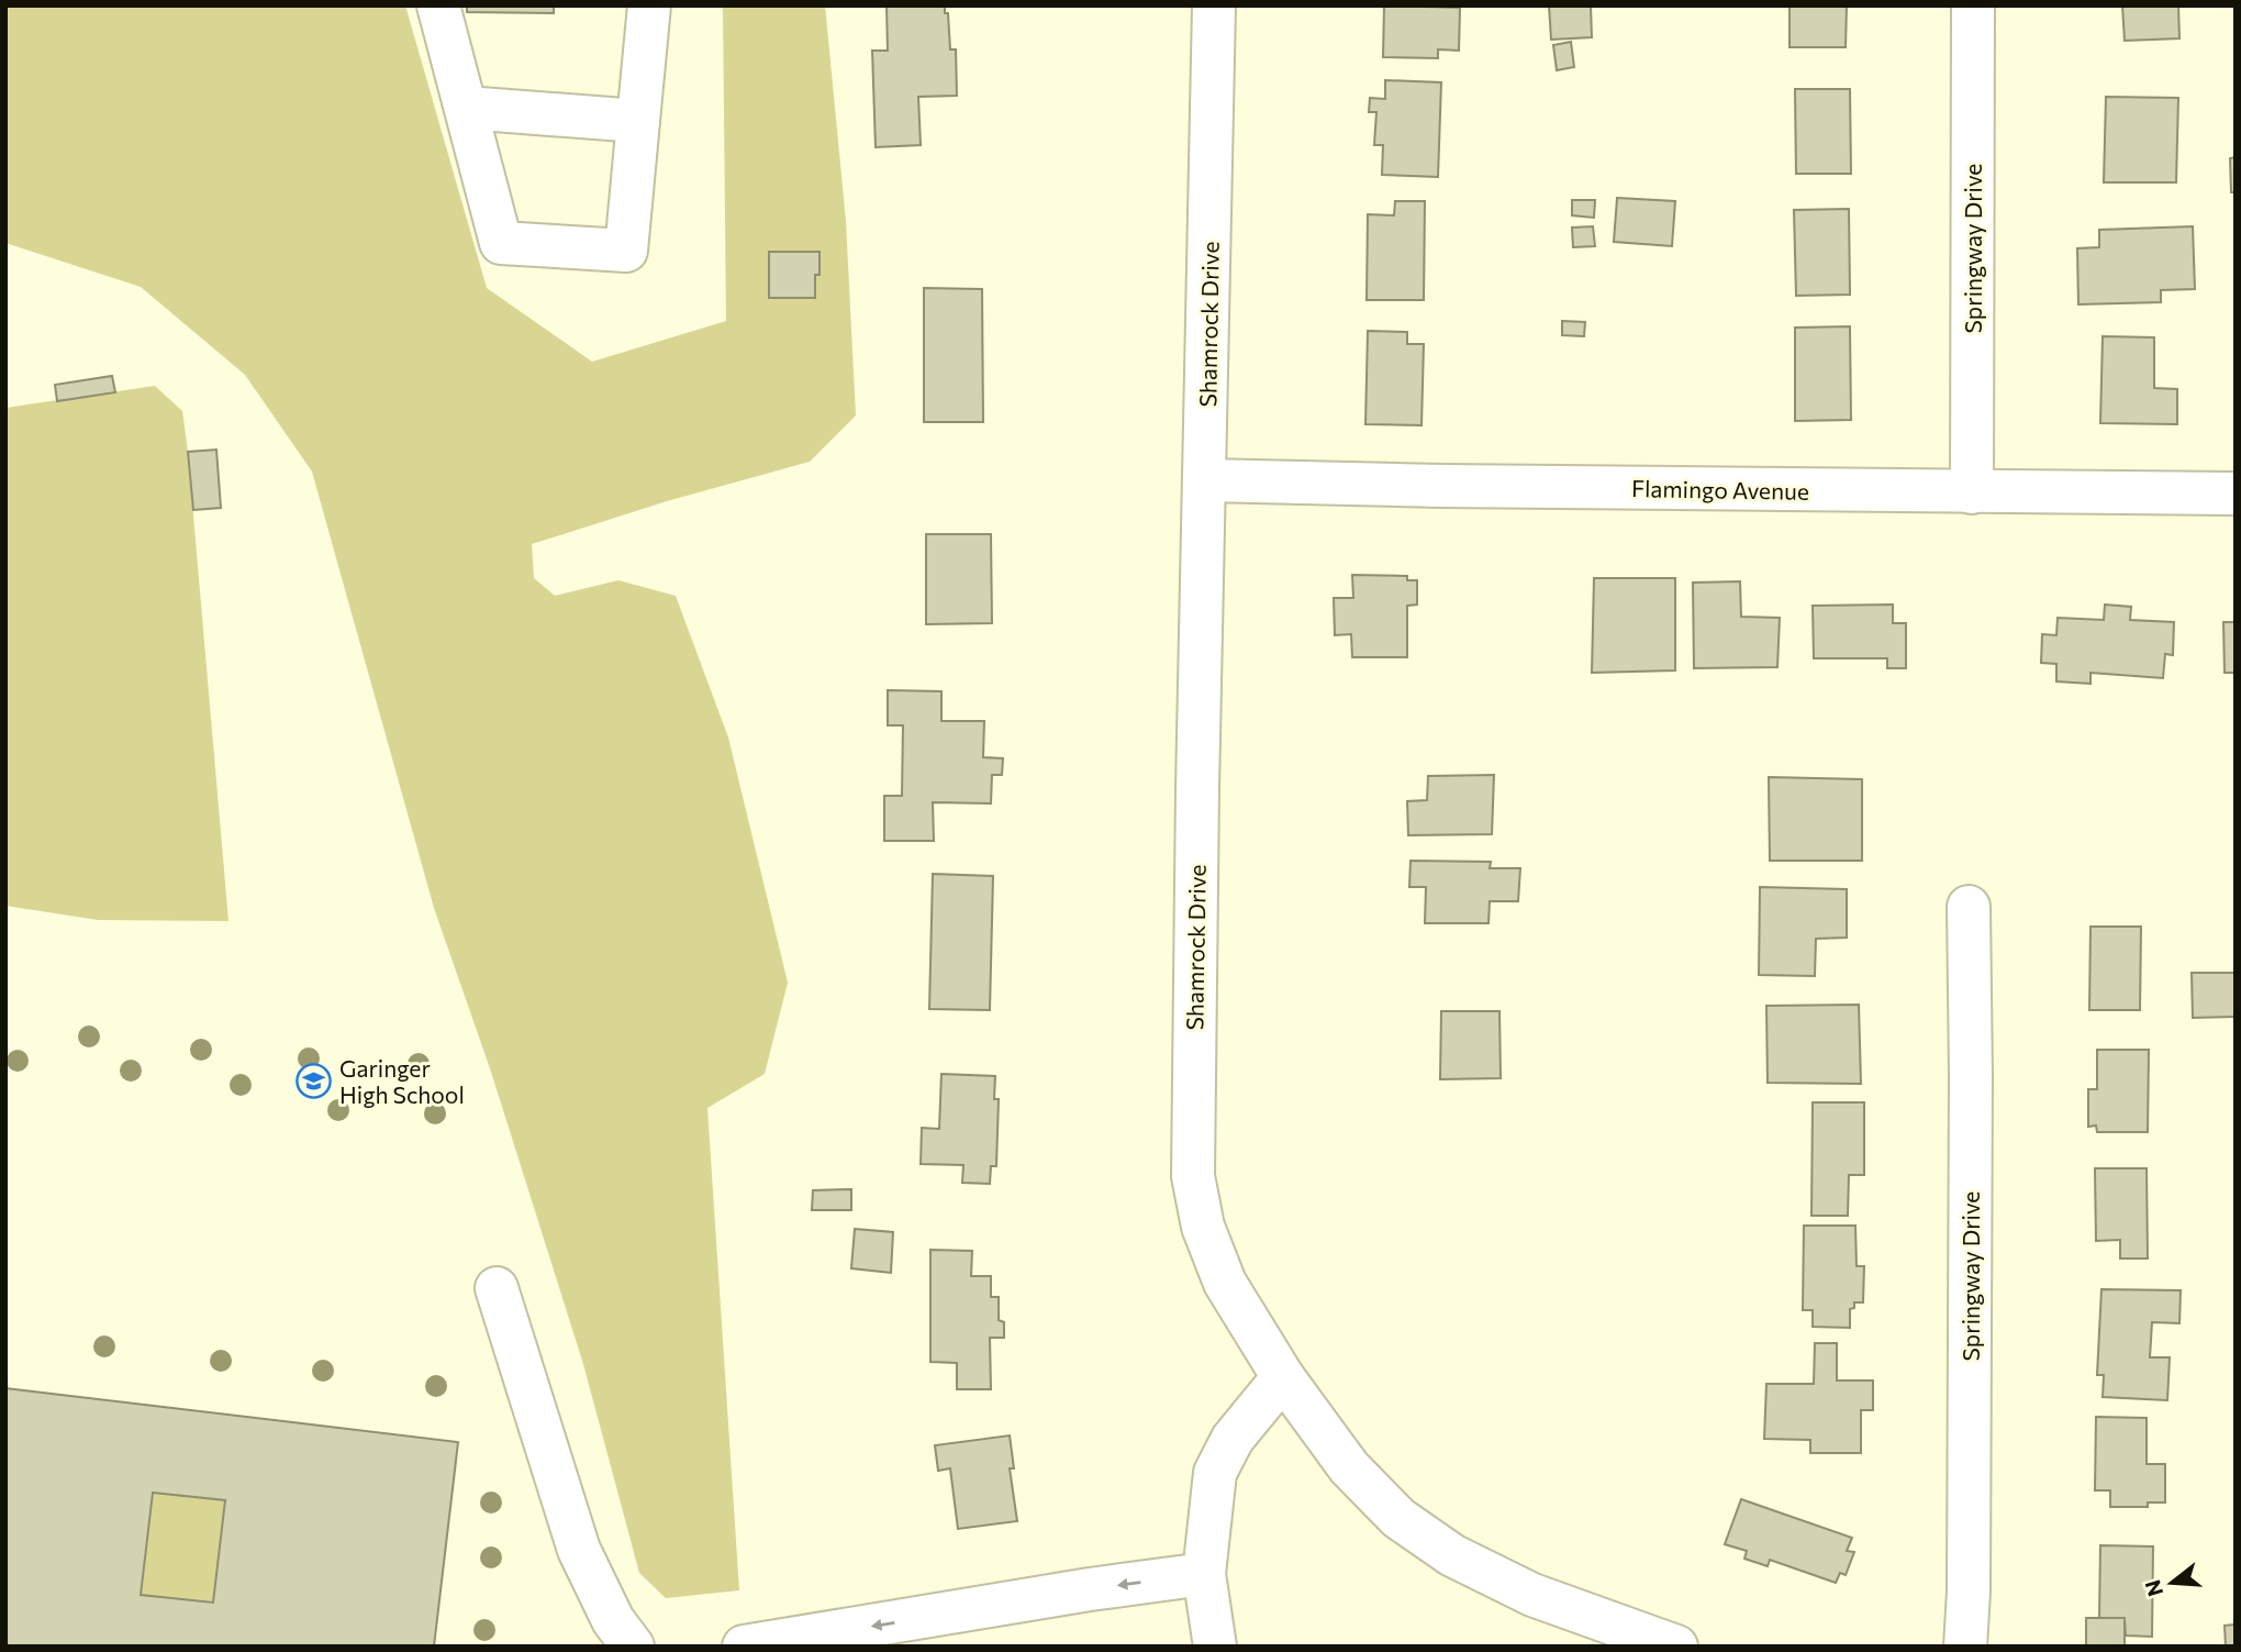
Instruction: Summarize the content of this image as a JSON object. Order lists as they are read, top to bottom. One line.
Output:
{"streets":{"street":["Springway Drive","Shamrock Drive","Flamingo Avenue"]},"crossings":[["Springway Drive","Flamingo Avenue"],["Shamrock Drive","Flamingo Avenue"]],"places":{"school or university":["Garinger High School"]},"north":"left"}
